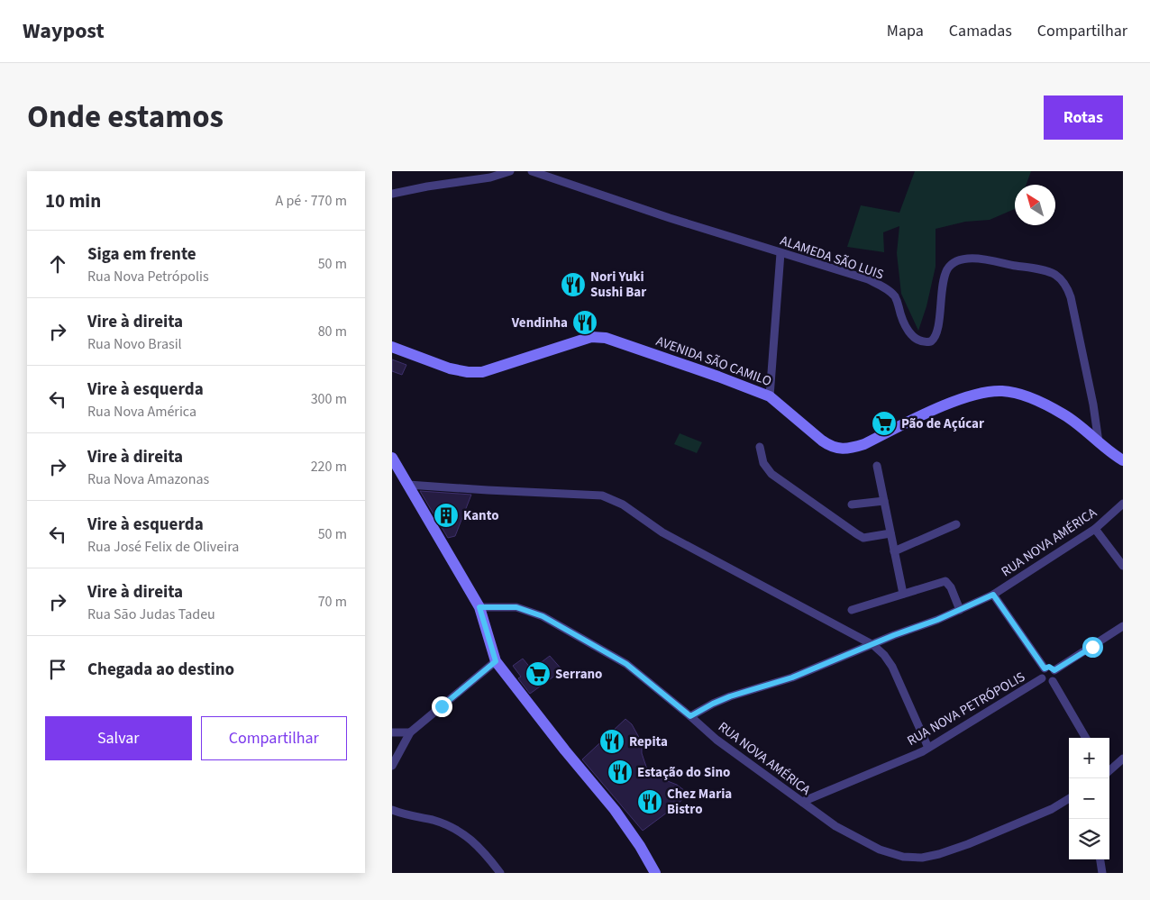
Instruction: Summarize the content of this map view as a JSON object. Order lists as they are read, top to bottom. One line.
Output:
{"streets":{"main road":["AVENIDA SÃO CAMILO"],"street":["ALAMEDA SÃO LUIS","RUA NOVA AMÉRICA","RUA NOVA PETRÓPOLIS"]},"crossings":[["ALAMEDA SÃO LUIS","AVENIDA SÃO CAMILO"],["RUA NOVA AMÉRICA","RUA NOVA PETRÓPOLIS"]],"places":{"restaurant":["Nori Yuki Sushi Bar","Vendinha","Repita","Estação do Sino","Chez Maria Bistro"],"supermarket":["Pão de Açúcar","Serrano"],"building":["Kanto"]},"north":"top left","page":{"header":"Waypost","nav":["Mapa","Camadas","Compartilhar"],"title":"Onde estamos","buttons":["Rotas",["Salvar","Compartilhar"]],"heading":["10 min","A pé · 770 m"],"list":[["Siga em frente","Rua Nova Petrópolis","50 m"],["Vire à direita","Rua Novo Brasil","80 m"],["Vire à esquerda","Rua Nova América","300 m"],["Vire à direita","Rua Nova Amazonas","220 m"],["Vire à esquerda","Rua José Felix de Oliveira","50 m"],["Vire à direita","Rua São Judas Tadeu","70 m"],"Chegada ao destino"],"map_buttons":["+","−"]}}
